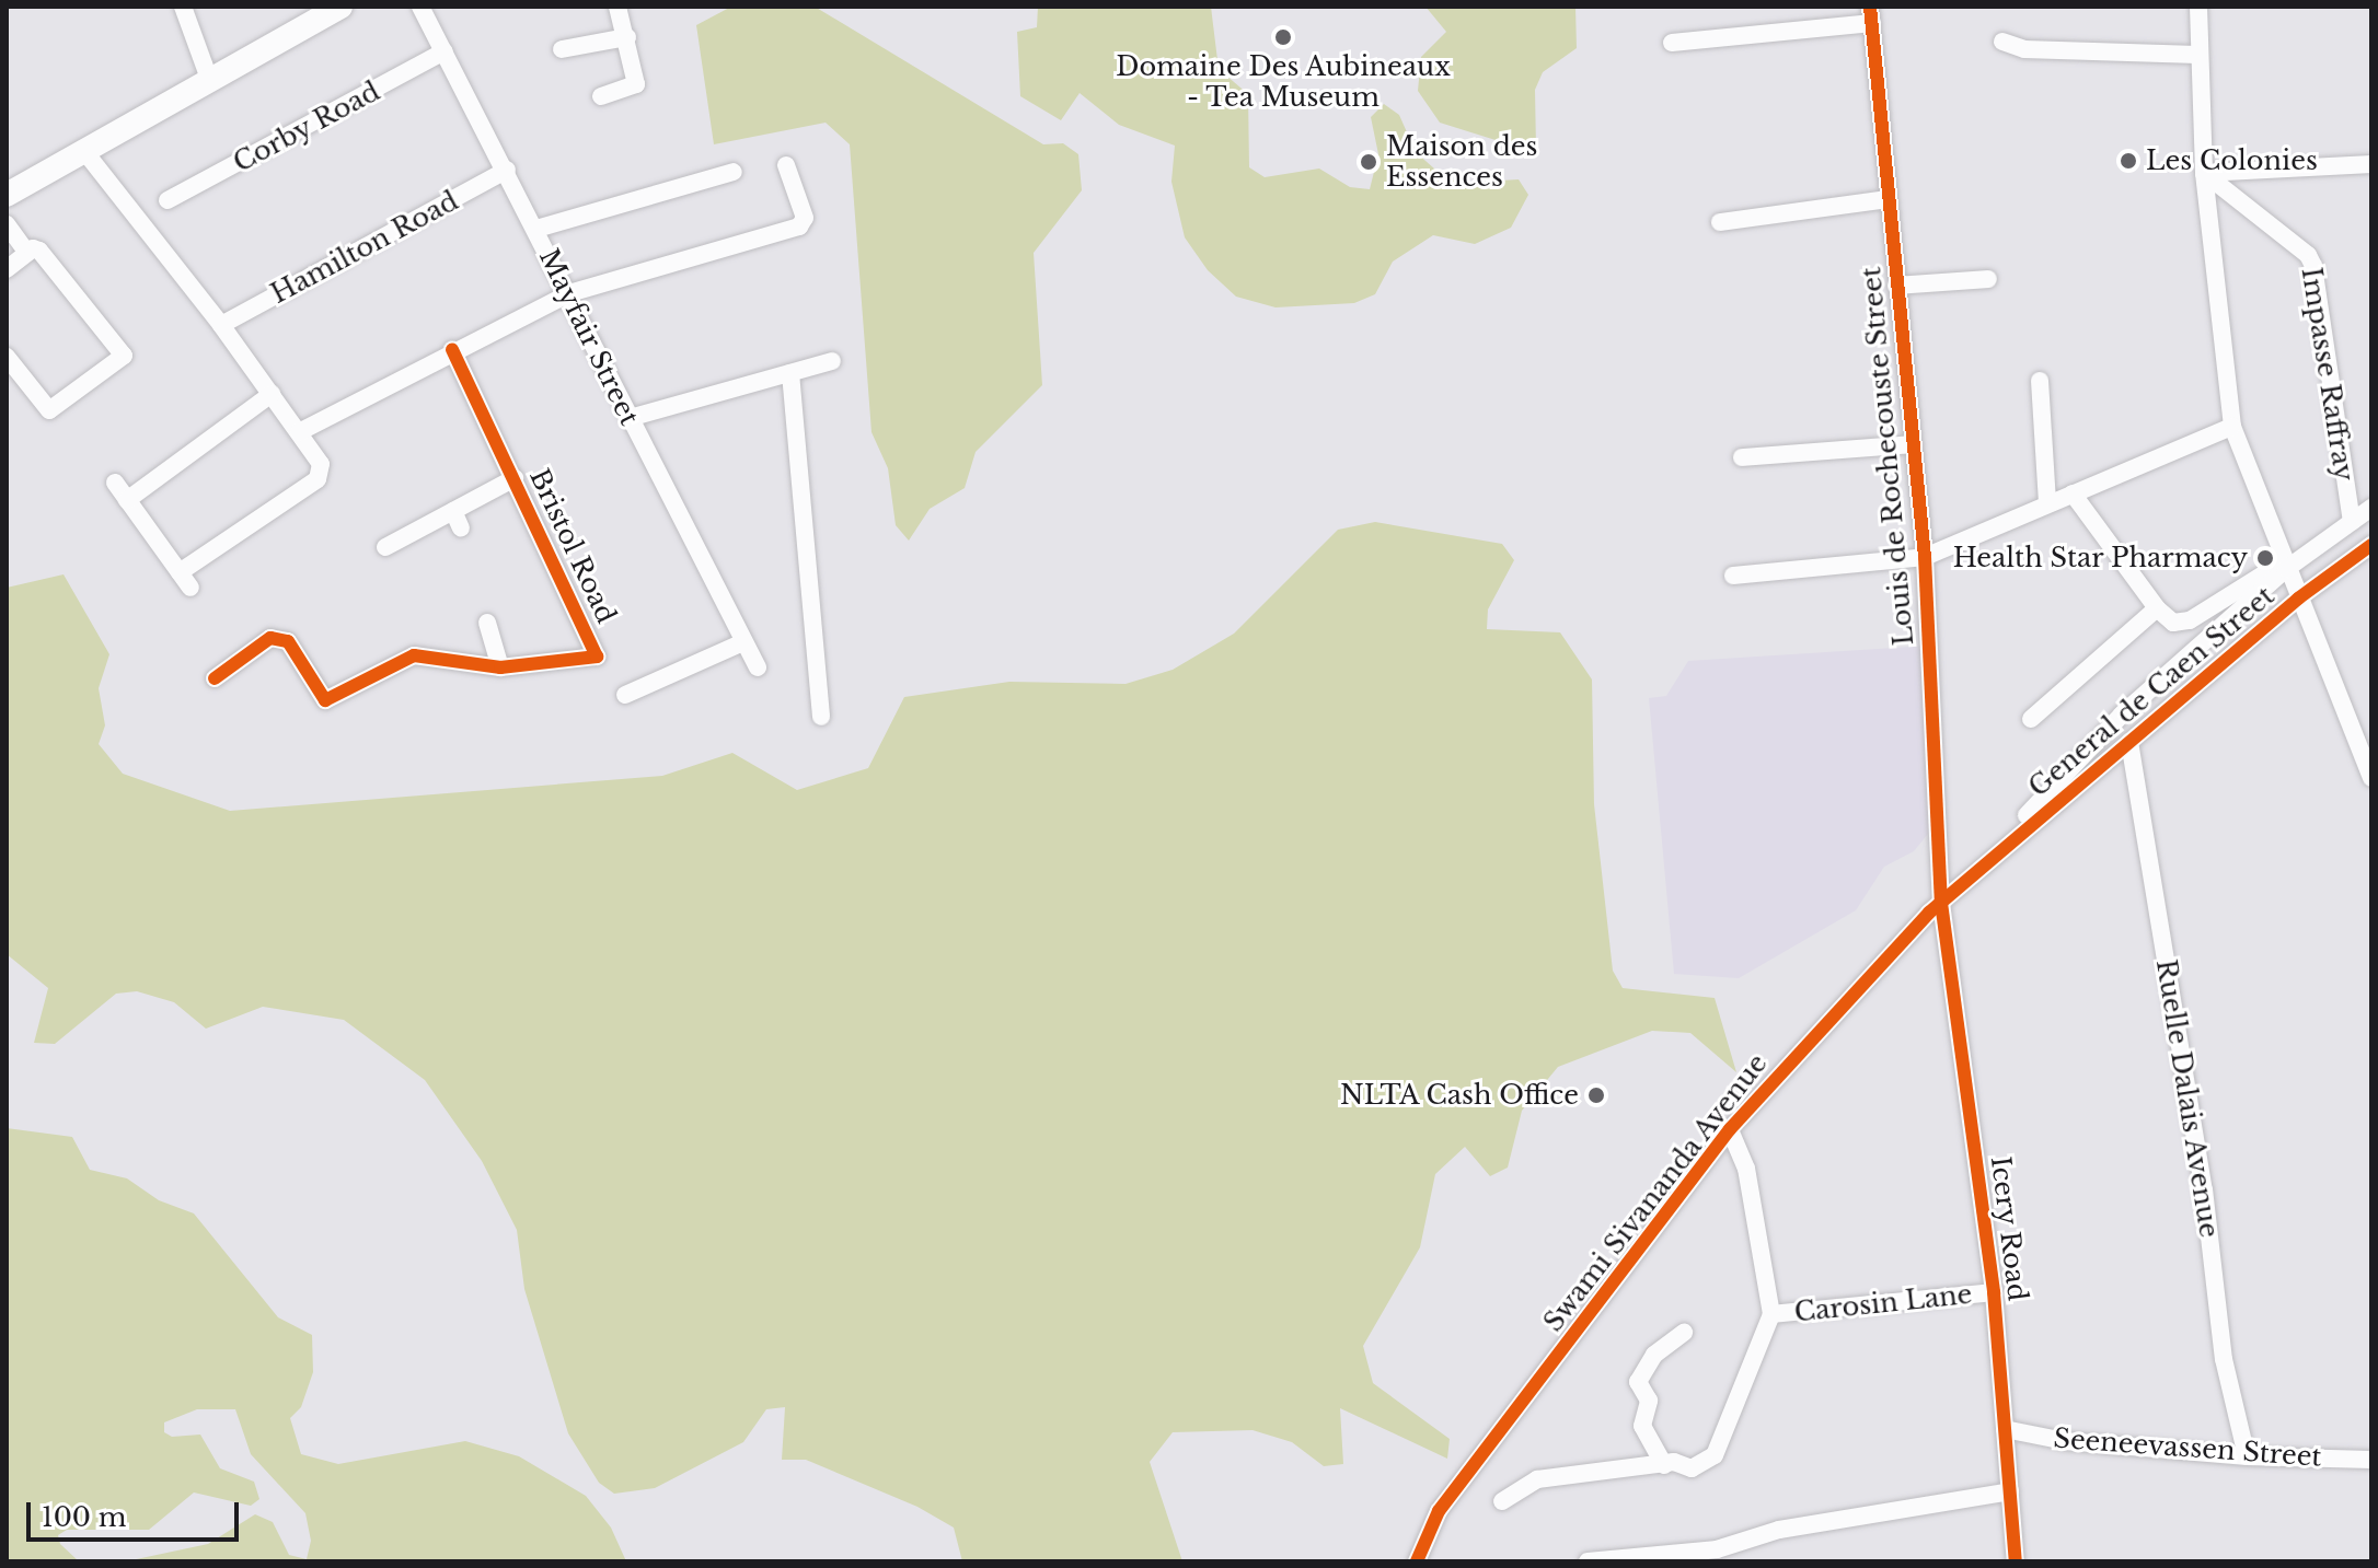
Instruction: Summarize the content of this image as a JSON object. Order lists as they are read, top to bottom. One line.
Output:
{"streets":{"street":["Corby Road","Hamilton Road","Mayfair Street","Impasse Raffray","Louis de Rochecouste Street","Bristol Road","General de Caen Street","Ruelle Dalais Avenue","Swami Sivananda Avenue","Icery Road","Carosin Lane","Seeneevassen Street"]},"crossings":[["Corby Road","Mayfair Street"],["Hamilton Road","Mayfair Street"],["Impasse Raffray","General de Caen Street"],["Louis de Rochecouste Street","Swami Sivananda Avenue"],["Louis de Rochecouste Street","Icery Road"],["General de Caen Street","Ruelle Dalais Avenue"],["General de Caen Street","Swami Sivananda Avenue"],["Ruelle Dalais Avenue","Seeneevassen Street"],["Swami Sivananda Avenue","Icery Road"],["Icery Road","Carosin Lane"],["Icery Road","Seeneevassen Street"]],"places":["Domaine Des Aubineaux - Tea Museum","Les Colonies","Maison des Essences","Health Star Pharmacy","NLTA Cash Office"],"scale_bar":"100 m"}
